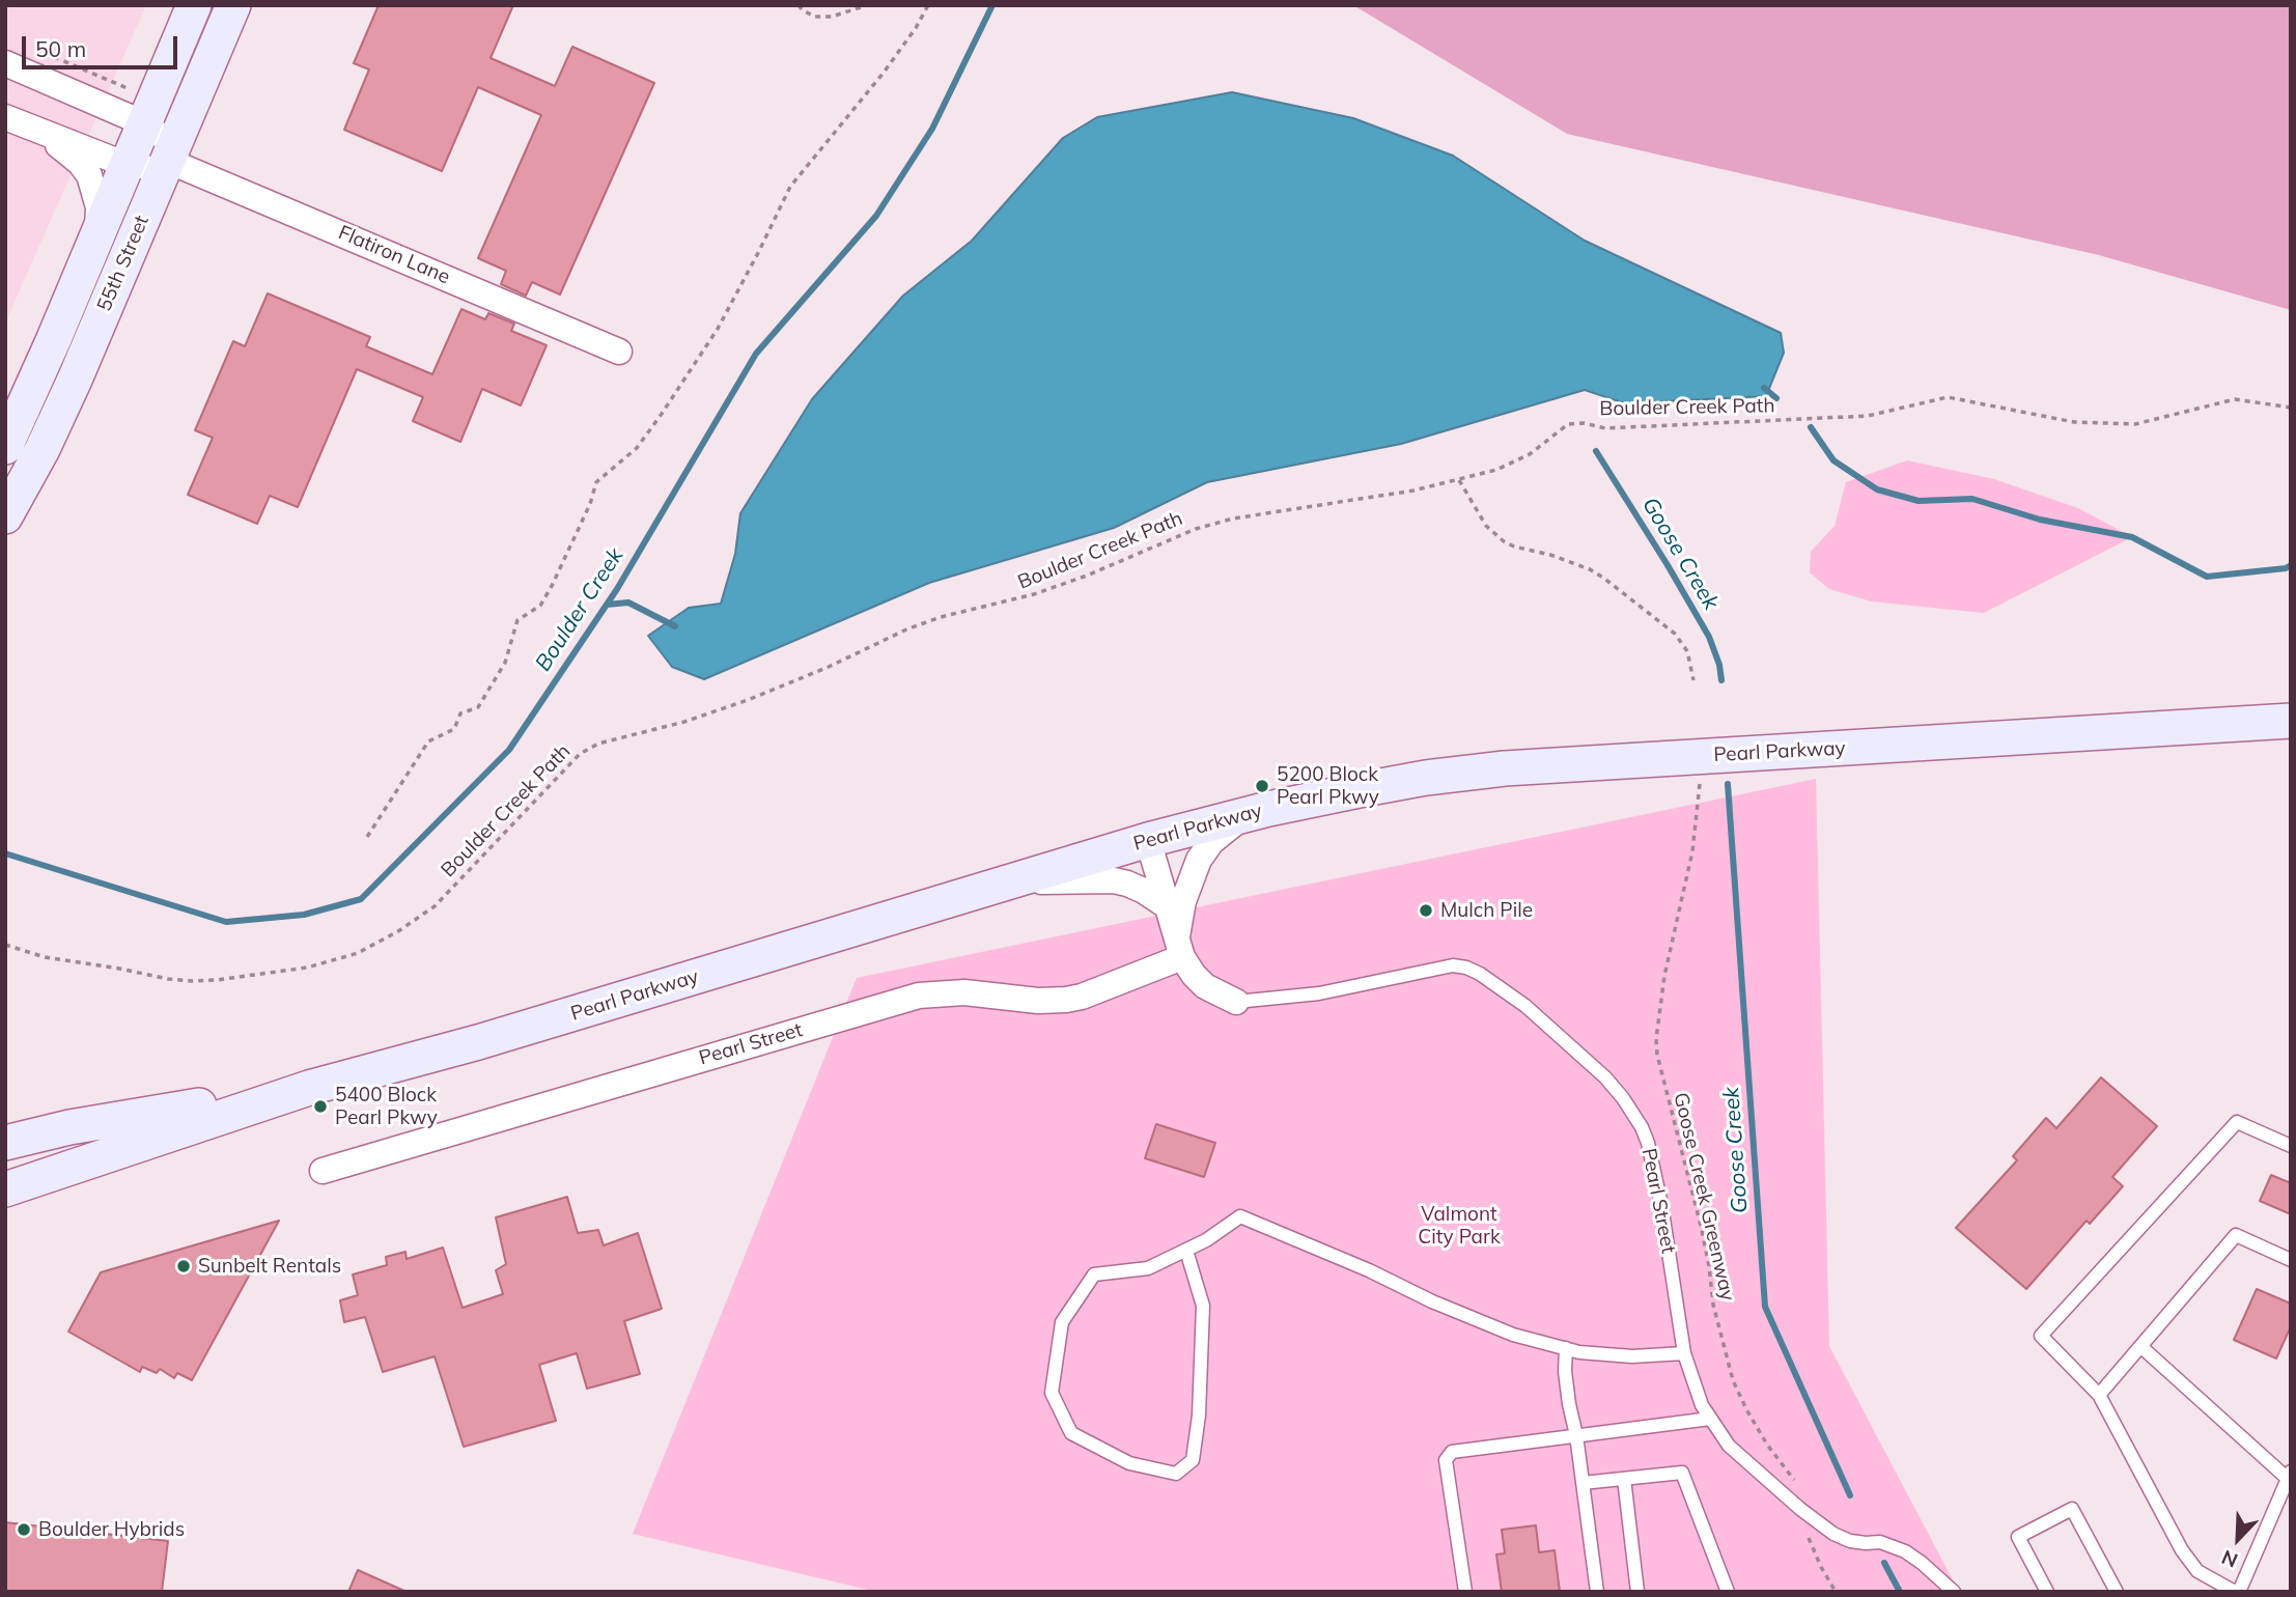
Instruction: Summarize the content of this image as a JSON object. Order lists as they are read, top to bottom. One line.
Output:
{"streets":{"main road":["55th Street","Pearl Parkway"],"street":["Flatiron Lane","Pearl Street"],"path":["Boulder Creek Path","Goose Creek Greenway"]},"crossings":[["Flatiron Lane","55th Street"],["Pearl Parkway","Pearl Street"],["Pearl Street","Goose Creek Greenway"]],"water":["Goose Creek","Boulder Creek"],"parks":["Valmont City Park"],"places":["5200 Block Pearl Pkwy","Mulch Pile","5400 Block Pearl Pkwy","Sunbelt Rentals","Boulder Hybrids"],"scale_bar":"50 m","north":"bottom left"}
